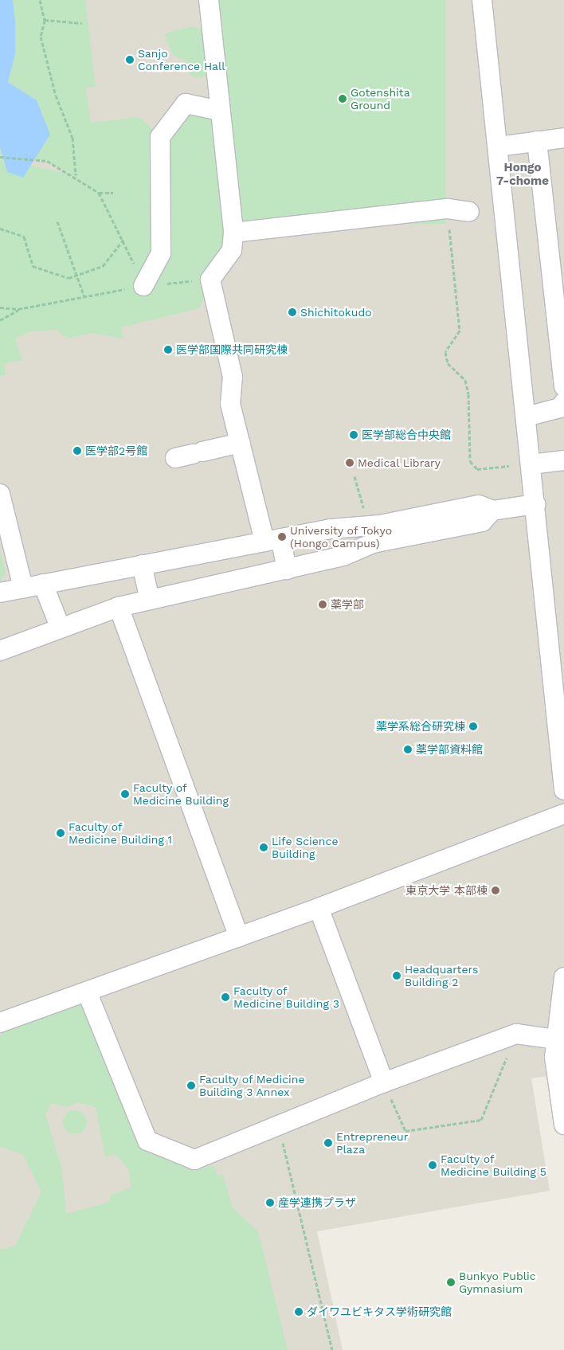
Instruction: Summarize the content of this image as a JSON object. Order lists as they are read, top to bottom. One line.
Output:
{"districts":["Hongo 7-chome"],"places":["Sanjo Conference Hall","Gotenshita Ground","Shichitokudo","医学部国際共同研究棟","医学部総合中央館","医学部2号館","Medical Library","University of Tokyo (Hongo Campus)","薬学部","薬学系総合研究棟","薬学部資料館","Faculty of Medicine Building","Faculty of Medicine Building 1","Life Science Building","東京大学 本部棟","Headquarters Building 2","Faculty of Medicine Building 3","Faculty of Medicine Building 3 Annex","Entrepreneur Plaza","Faculty of Medicine Building 5","産学連携プラザ","Bunkyo Public Gymnasium","ダイワユビキタス学術研究館"]}
